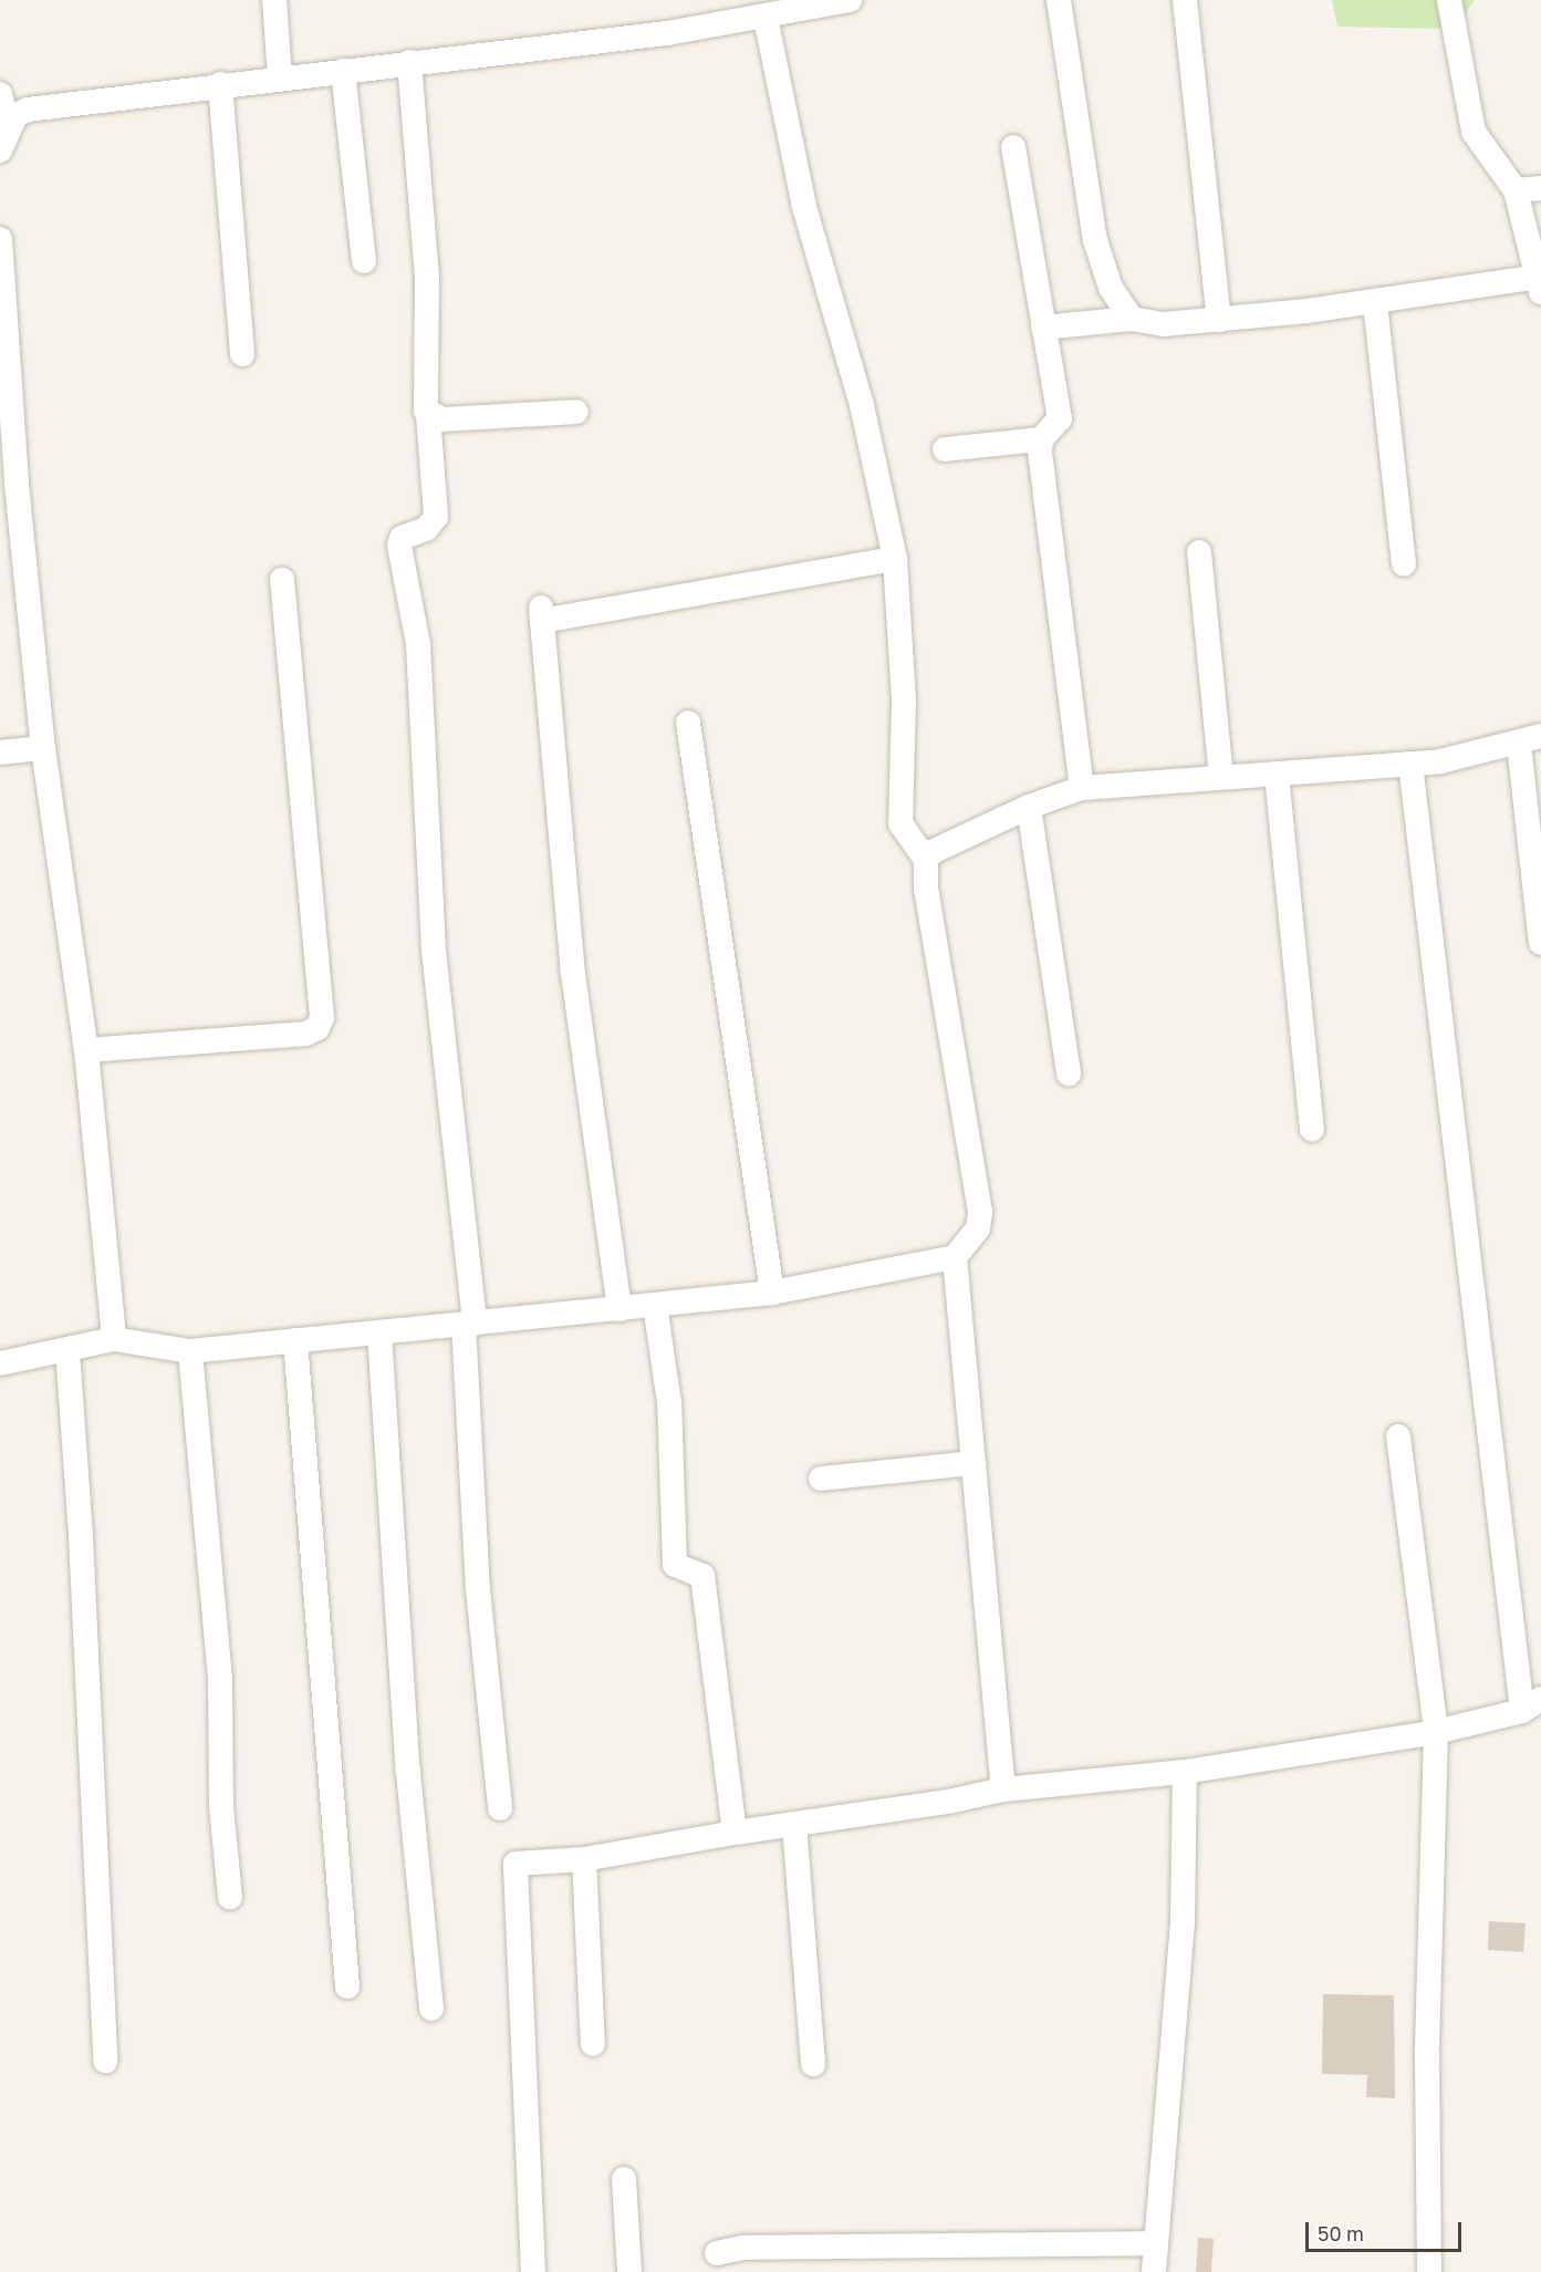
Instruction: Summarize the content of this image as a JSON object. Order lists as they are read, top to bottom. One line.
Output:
{"scale_bar":"50 m"}
